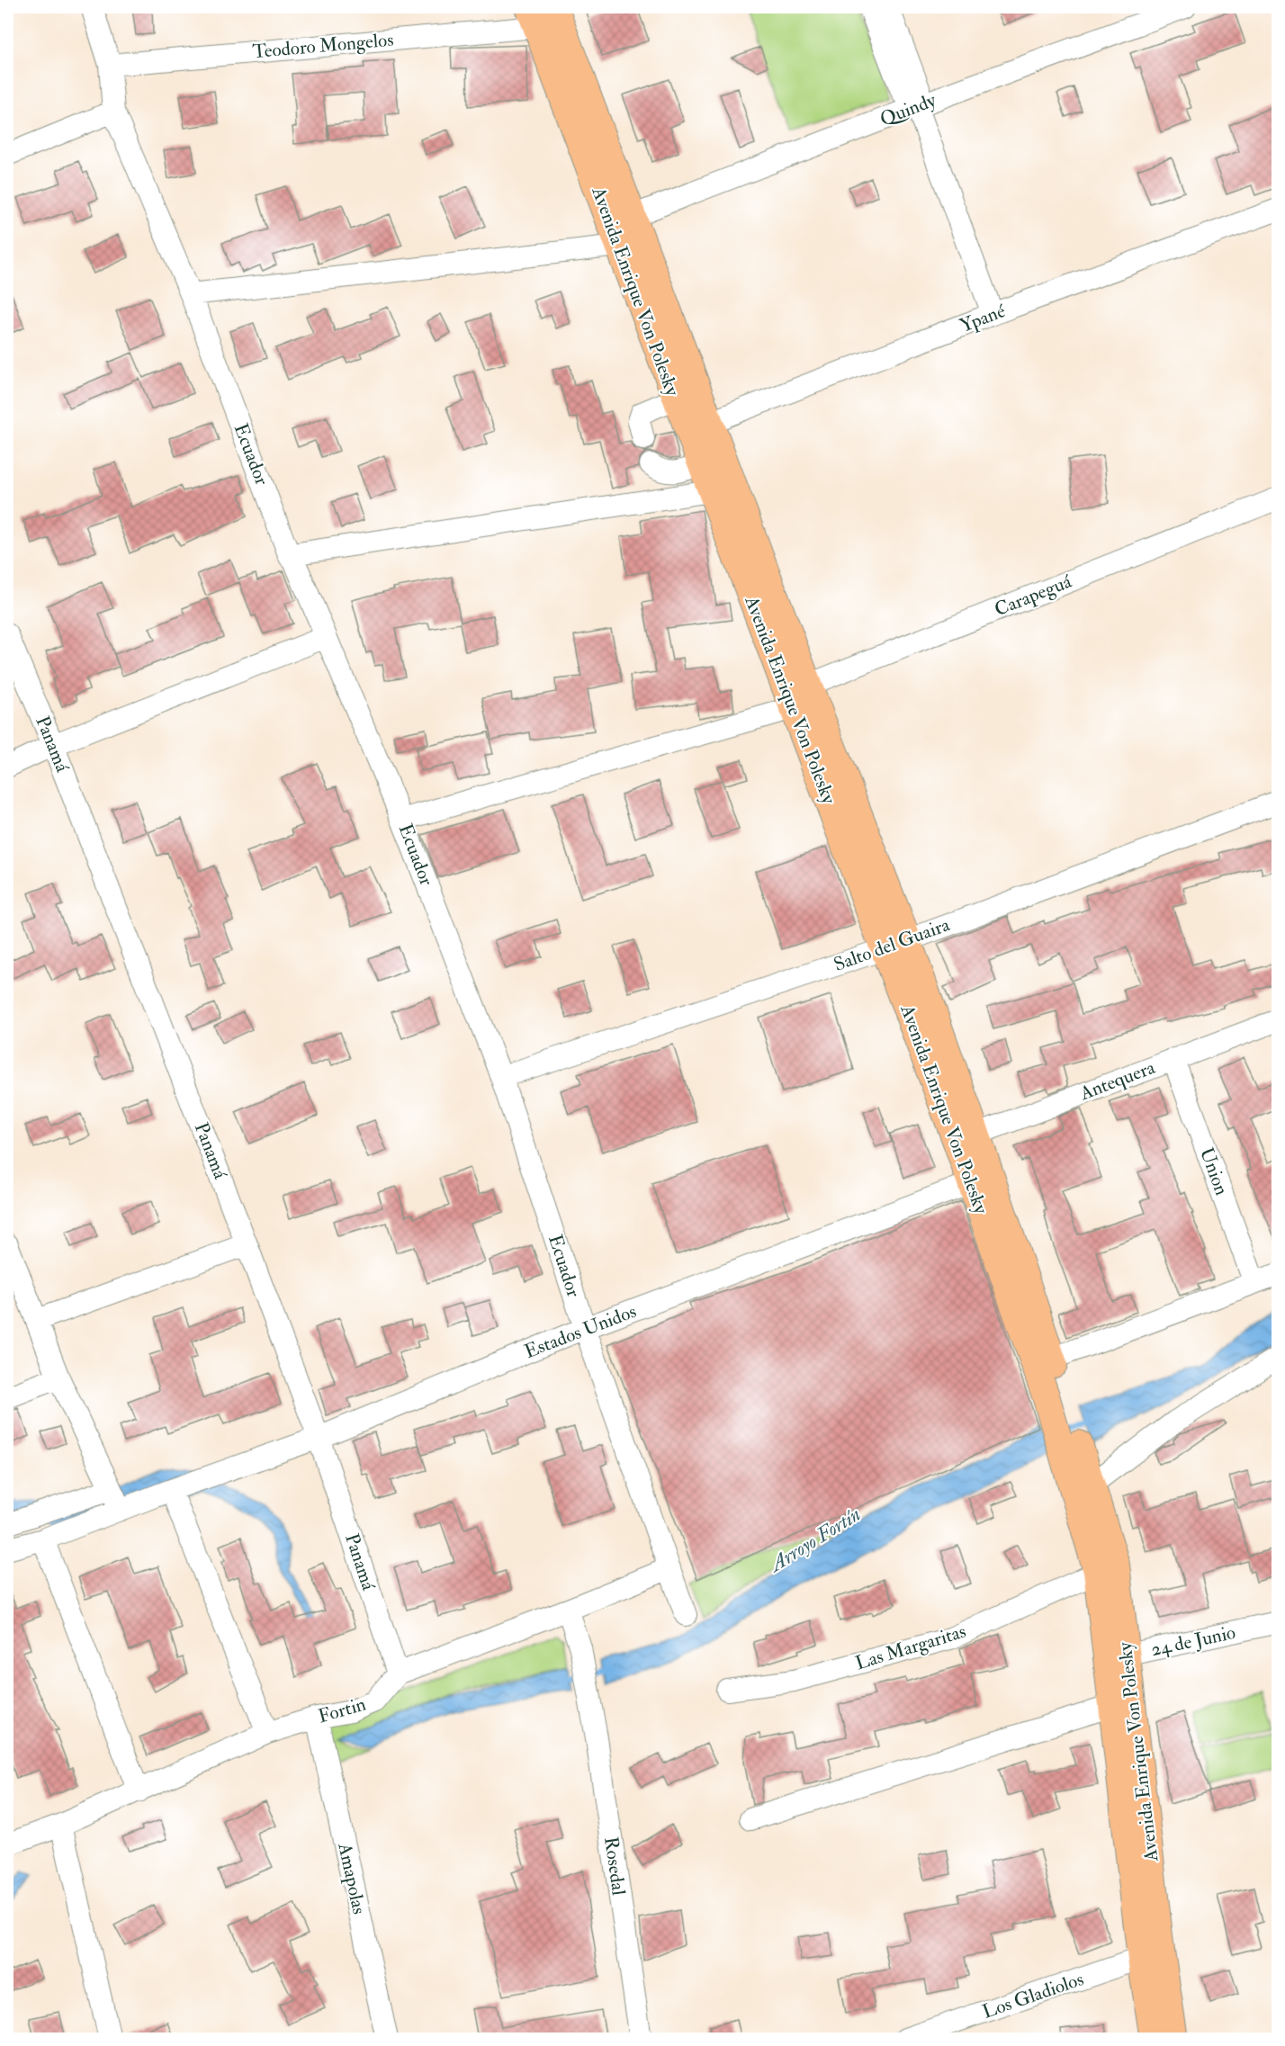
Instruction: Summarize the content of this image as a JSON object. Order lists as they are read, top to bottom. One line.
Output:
{"streets":{"main road":["Avenida Enrique Von Polesky"],"street":["Teodoro Mongelos","Quindy","Ypané","Ecuador","Carapeguá","Panamá","Salto del Guaira","Antequera","Union","Estados Unidos","24 de Junio","Las Margaritas","Fortin","Rosedal","Amapolas","Los Gladiolos"]},"crossings":[["Teodoro Mongelos","Avenida Enrique Von Polesky"],["Teodoro Mongelos","Ecuador"],["Quindy","Avenida Enrique Von Polesky"],["Quindy","Ecuador"],["Avenida Enrique Von Polesky","Ypané"],["Avenida Enrique Von Polesky","Carapeguá"],["Avenida Enrique Von Polesky","Salto del Guaira"],["Avenida Enrique Von Polesky","Antequera"],["Avenida Enrique Von Polesky","Estados Unidos"],["Avenida Enrique Von Polesky","24 de Junio"],["Avenida Enrique Von Polesky","Las Margaritas"],["Avenida Enrique Von Polesky","Los Gladiolos"],["Ecuador","Carapeguá"],["Ecuador","Salto del Guaira"],["Ecuador","Estados Unidos"],["Ecuador","Fortin"],["Panamá","Estados Unidos"],["Panamá","Fortin"],["Antequera","Union"],["Fortin","Rosedal"],["Fortin","Amapolas"]],"water":["Arroyo Fortín"]}
